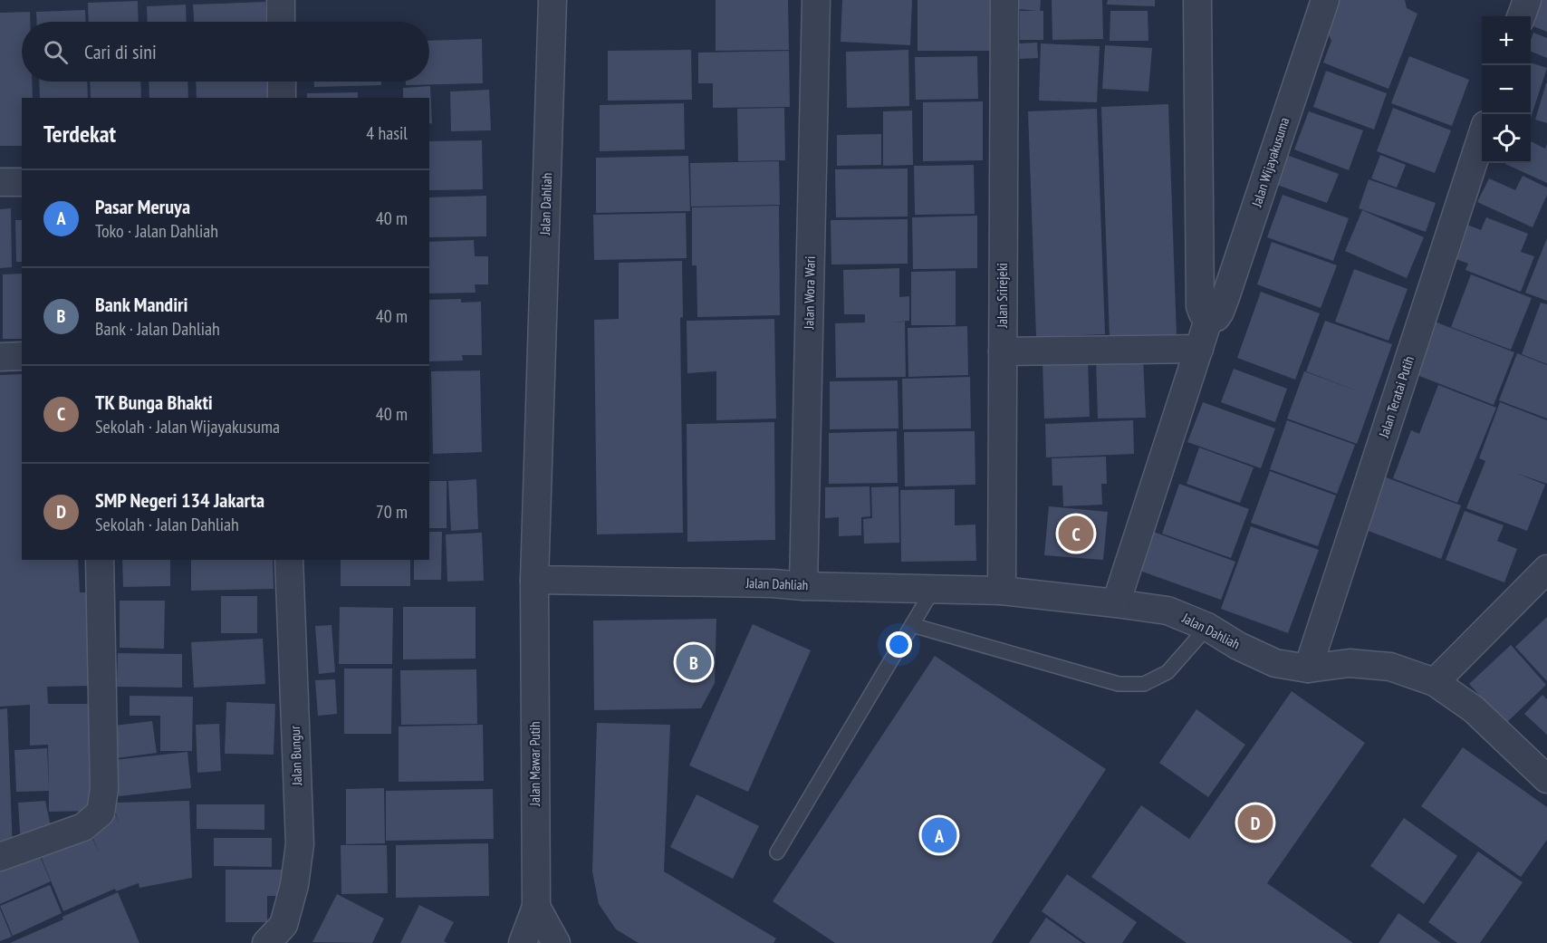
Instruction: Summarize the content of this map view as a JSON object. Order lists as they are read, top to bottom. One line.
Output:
{"streets":{"street":["Jalan Wijayakusuma","Jalan Dahliah","Jalan Wora Wari","Jalan Srirejeki","Jalan Teratai Putih","Jalan Bungur","Jalan Mawar Putih"]},"crossings":[["Jalan Wijayakusuma","Jalan Dahliah"],["Jalan Dahliah","Jalan Wora Wari"],["Jalan Dahliah","Jalan Srirejeki"],["Jalan Dahliah","Jalan Teratai Putih"],["Jalan Dahliah","Jalan Mawar Putih"]],"page":{"map_buttons":["+","−"],"search":"Cari di sini","heading":["Terdekat","4 hasil"],"list":[{"mark":"A","name":"Pasar Meruya","note":"Toko · Jalan Dahliah","value":"40 m"},{"mark":"B","name":"Bank Mandiri","note":"Bank · Jalan Dahliah","value":"40 m"},{"mark":"C","name":"TK Bunga Bhakti","note":"Sekolah · Jalan Wijayakusuma","value":"40 m"},{"mark":"D","name":"SMP Negeri 134 Jakarta","note":"Sekolah · Jalan Dahliah","value":"70 m"}],"pins":["C","B","D","A"]}}
